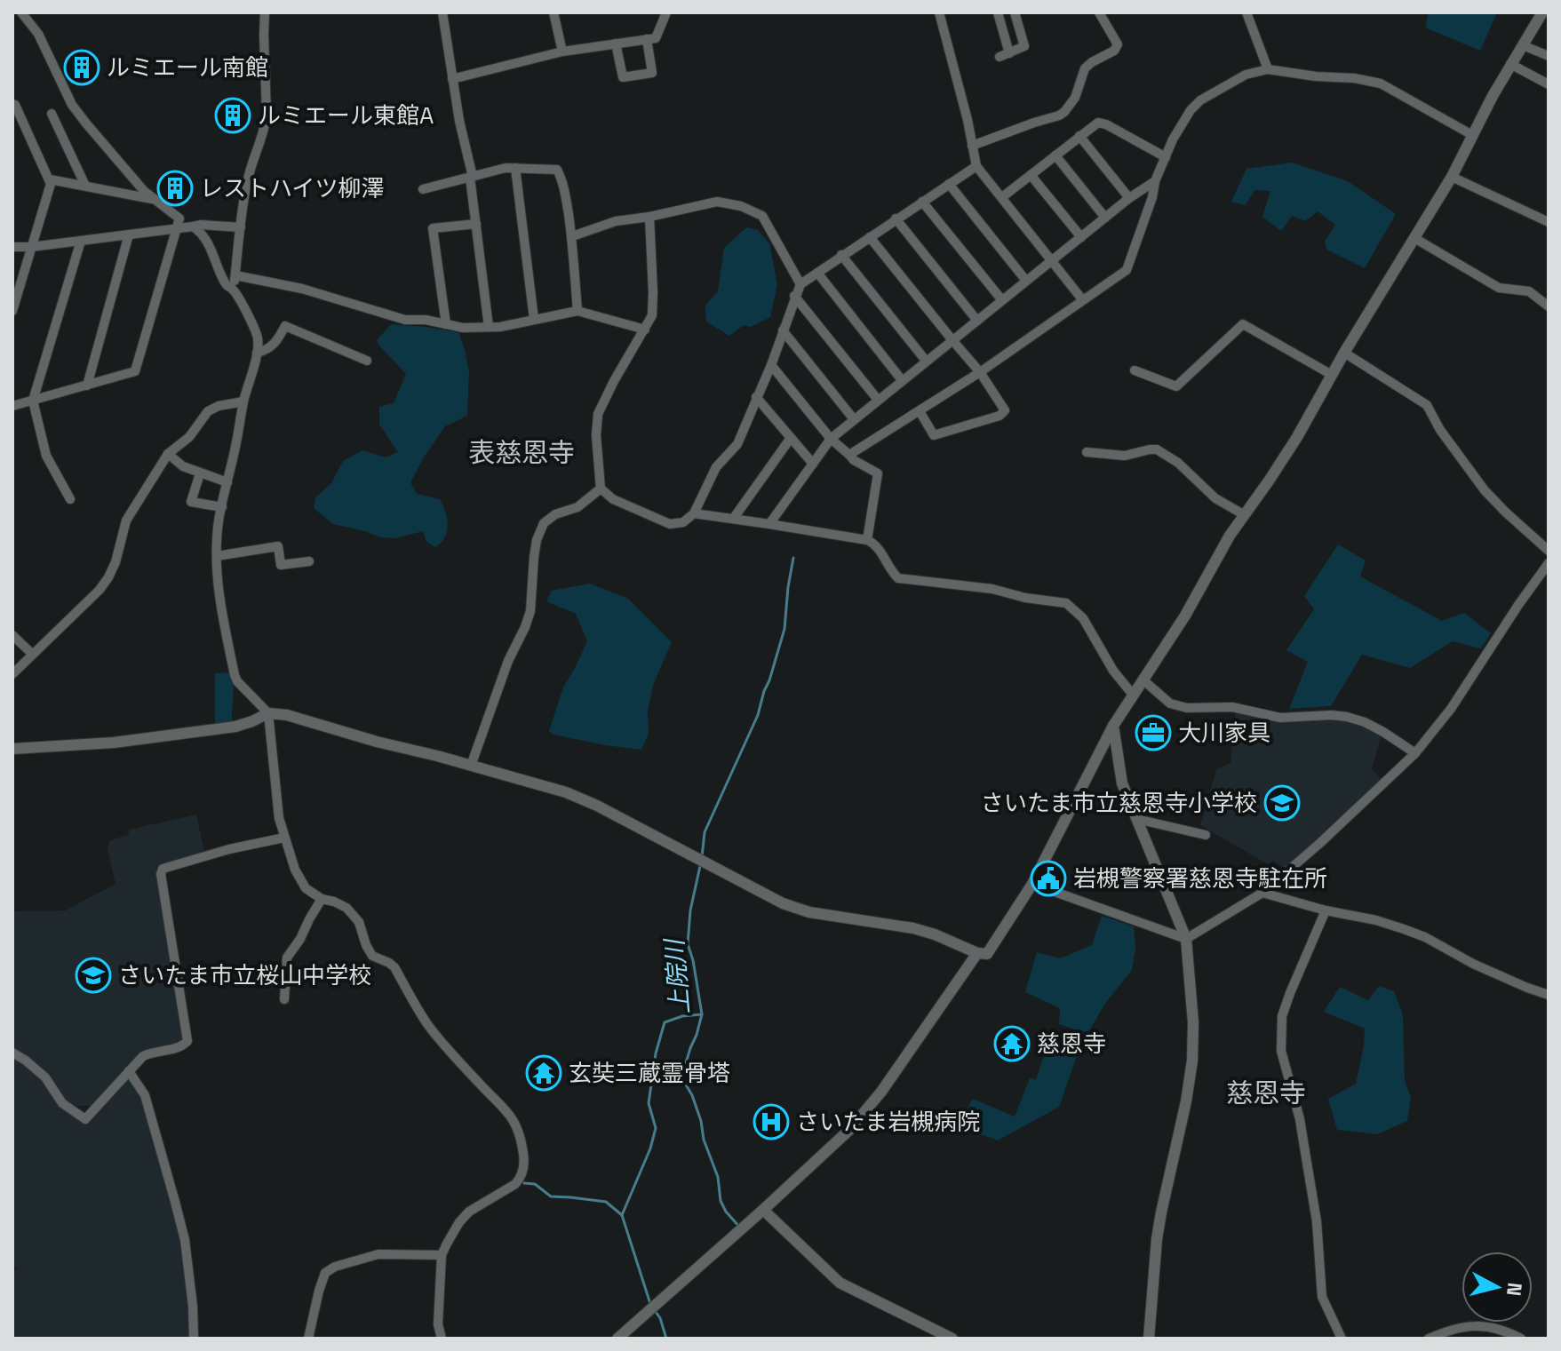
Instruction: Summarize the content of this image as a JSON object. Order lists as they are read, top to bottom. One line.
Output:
{"districts":["表慈恩寺","慈恩寺"],"water":["上院川"],"places":{"building":["ルミエール南館","ルミエール東館A","レストハイツ柳澤"],"office":["大川家具"],"school or university":["さいたま市立慈恩寺小学校","さいたま市立桜山中学校"],"public building":["岩槻警察署慈恩寺駐在所"],"temple":["慈恩寺","玄奘三蔵霊骨塔"],"hospital":["さいたま岩槻病院"]},"north":"right"}
